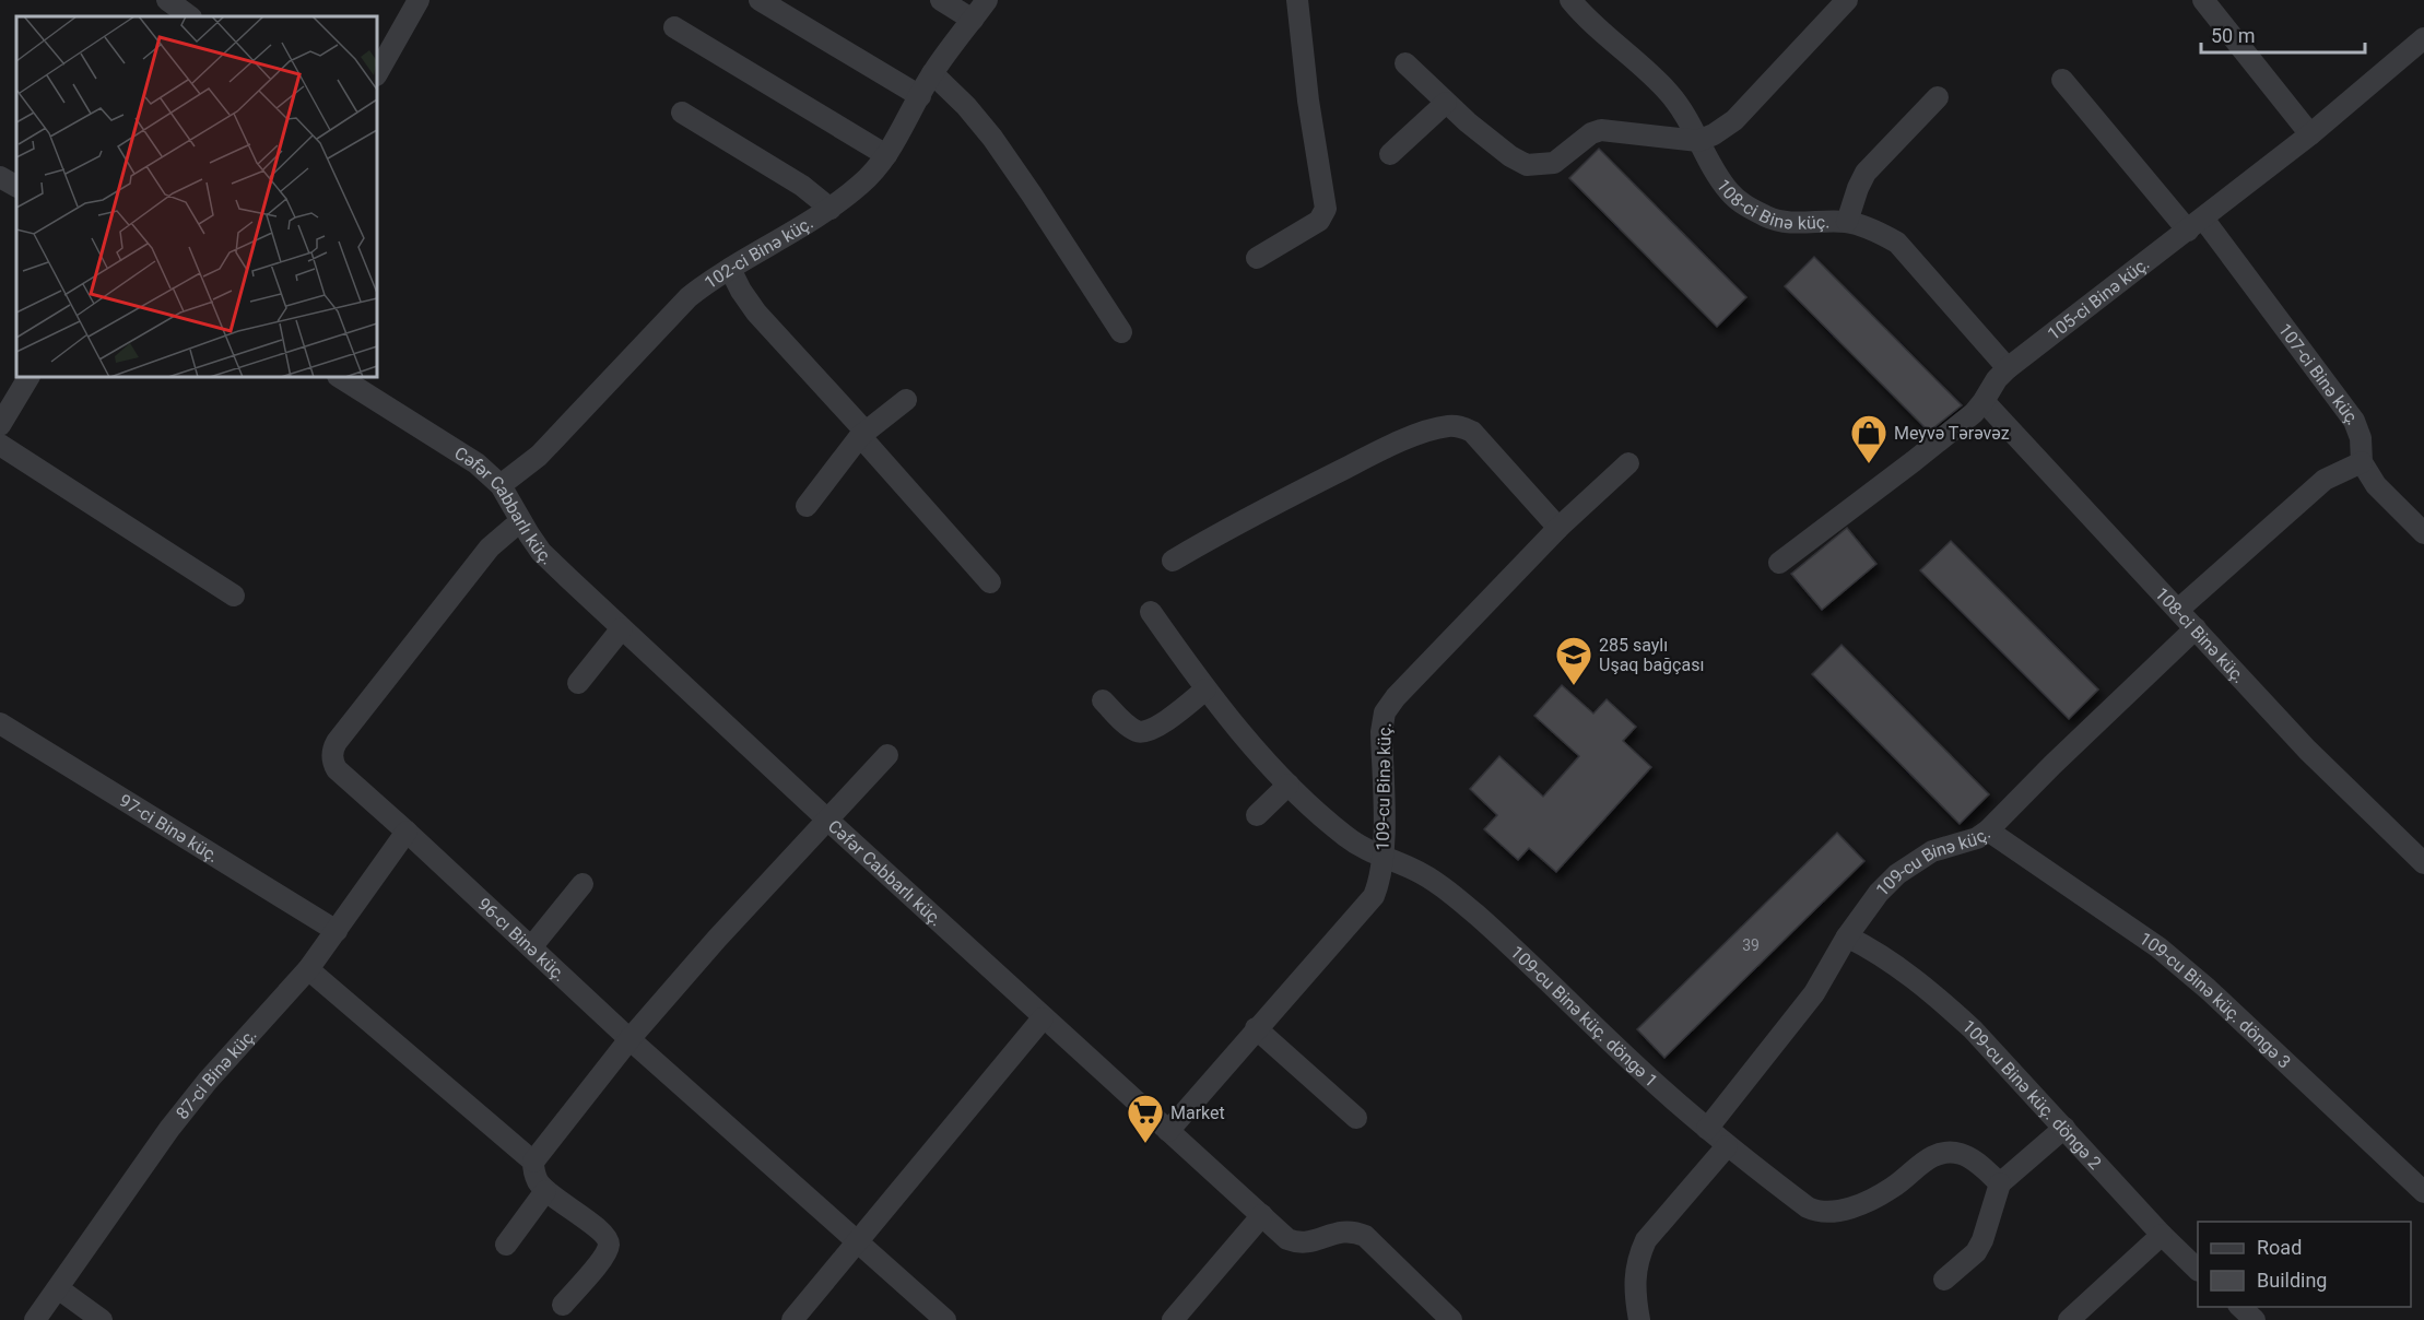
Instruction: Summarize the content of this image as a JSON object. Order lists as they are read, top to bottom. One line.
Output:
{"streets":{"street":["108-ci Binə küç.","102-ci Binə küç.","105-ci Binə küç.","107-ci Binə küç.","Cəfər Cabbarlı küç.","109-cu Binə küç.","97-ci Binə küç.","96-cı Binə küç.","109-cu Binə küç. döngə 3","109-cu Binə küç. döngə 1","87-ci Binə küç.","109-cu Binə küç. döngə 2"]},"crossings":[["108-ci Binə küç.","105-ci Binə küç."],["108-ci Binə küç.","109-cu Binə küç."],["102-ci Binə küç.","Cəfər Cabbarlı küç."],["105-ci Binə küç.","107-ci Binə küç."],["Cəfər Cabbarlı küç.","109-cu Binə küç."],["Cəfər Cabbarlı küç.","96-cı Binə küç."],["109-cu Binə küç.","109-cu Binə küç. döngə 3"],["109-cu Binə küç.","109-cu Binə küç. döngə 1"],["109-cu Binə küç.","109-cu Binə küç. döngə 2"],["97-ci Binə küç.","87-ci Binə küç."],["96-cı Binə küç.","87-ci Binə küç."]],"places":{"shop":["Meyvə Tərəvəz"],"school or university":["285 saylı Uşaq bağçası"],"supermarket":["Market"]},"house_numbers":["39"],"legend":["Road","Building"],"scale_bar":"50 m"}
